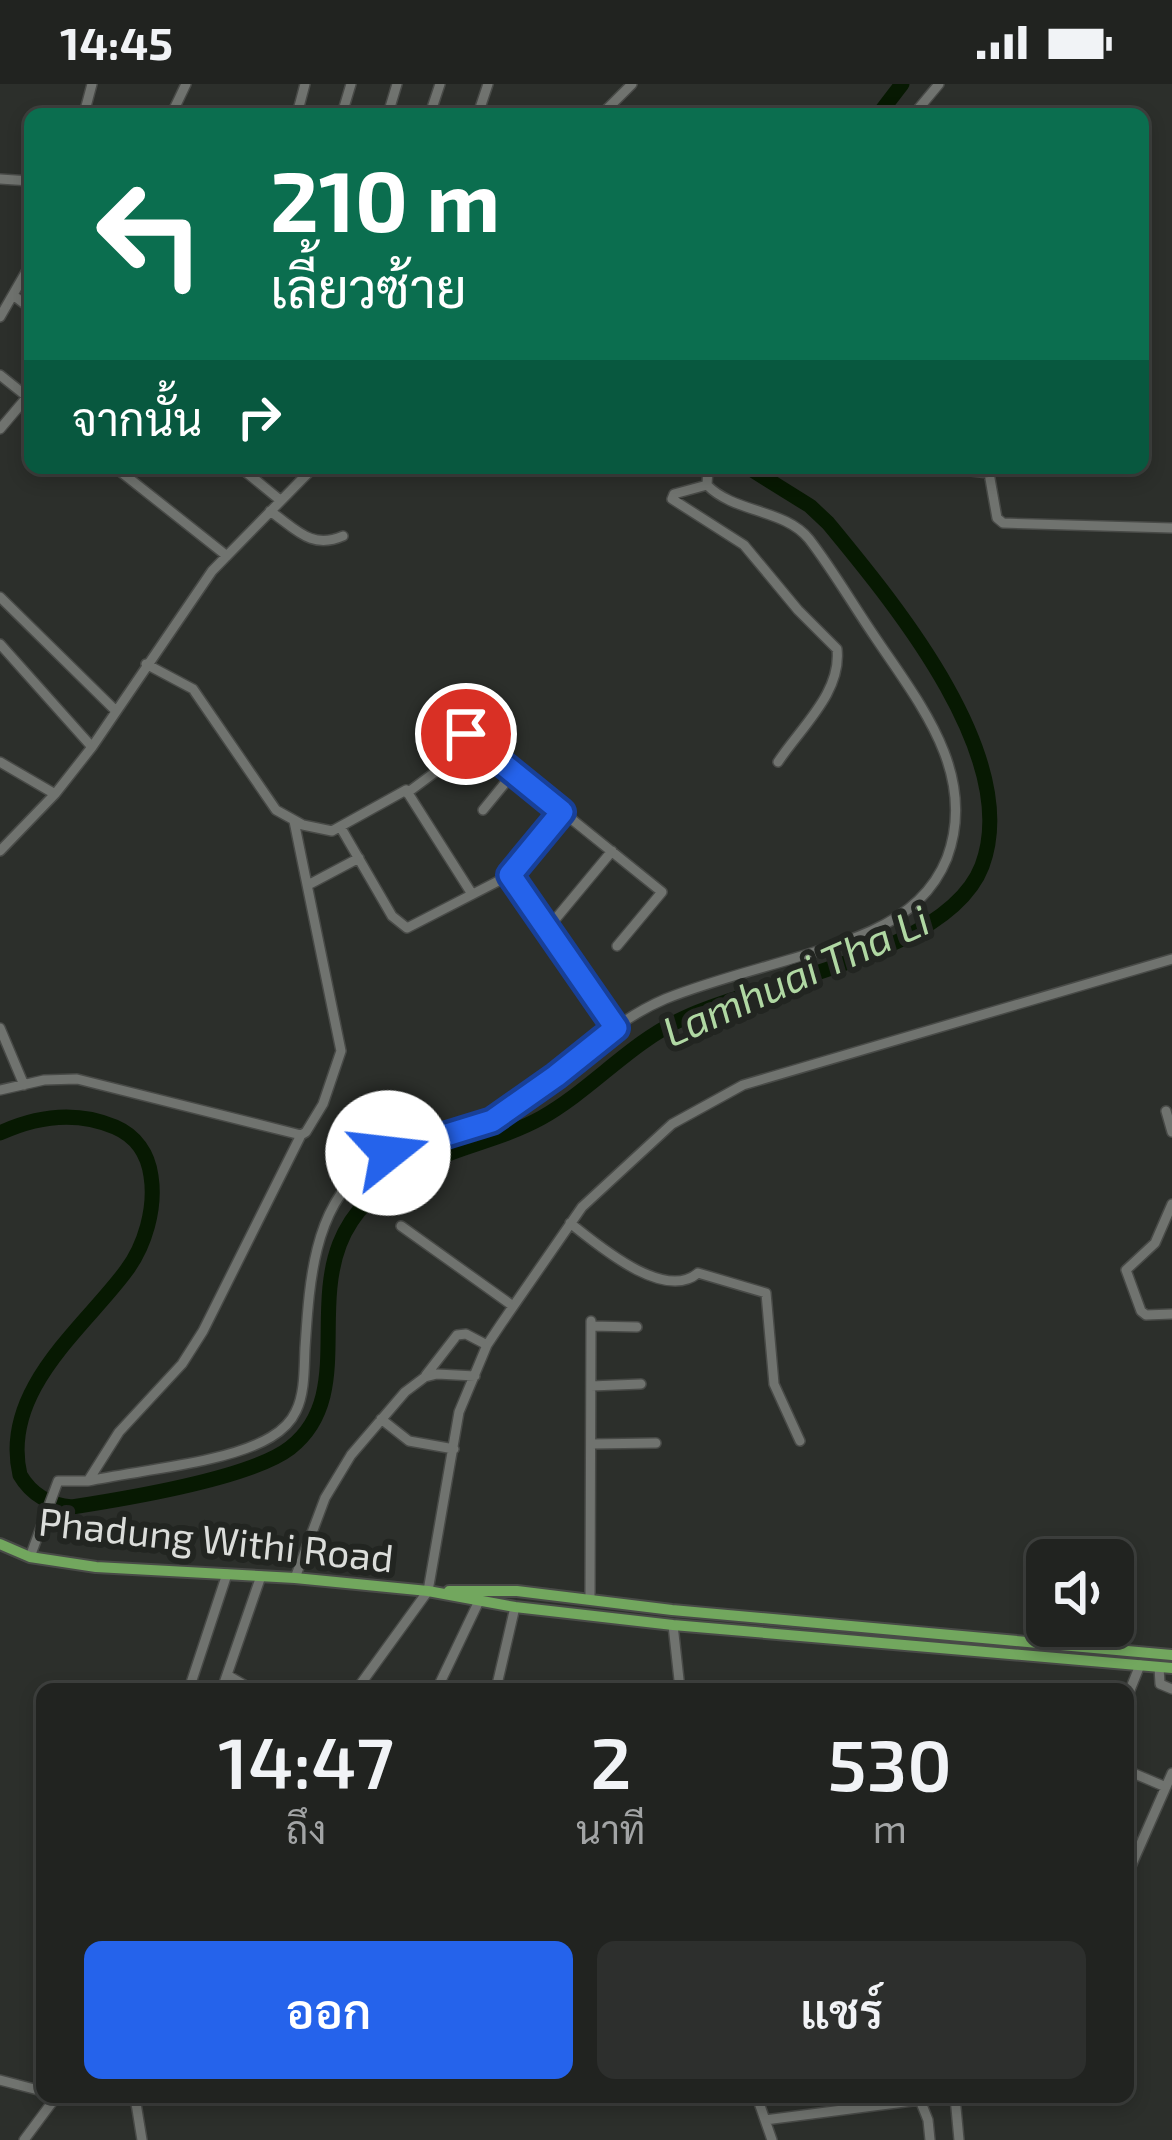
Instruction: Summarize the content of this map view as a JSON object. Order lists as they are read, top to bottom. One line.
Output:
{"streets":{"main road":["Phadung Withi Road"]},"water":["Lamhuai Tha Li"],"page":{"status":"14:45","turn":["210 m","เลี้ยวซ้าย"],"then":"จากนั้น","eta":["14:47","ถึง","2","นาที","530","m"],"buttons":["ออก","แชร์"]}}
